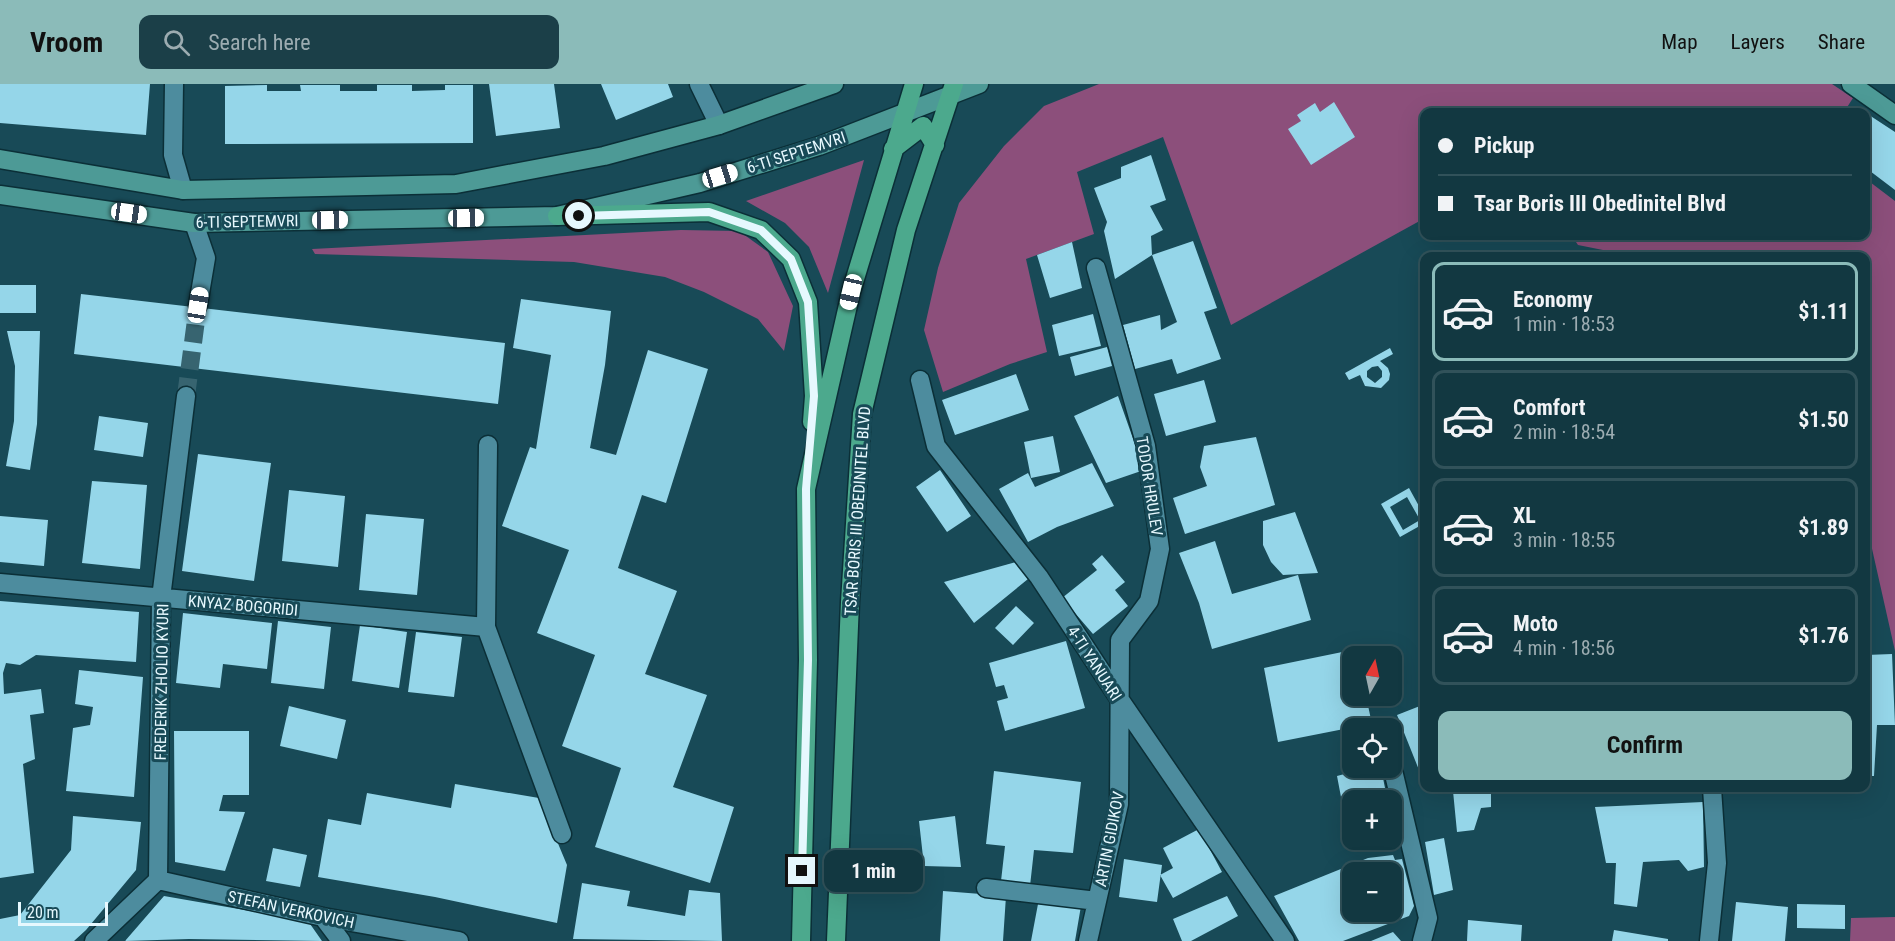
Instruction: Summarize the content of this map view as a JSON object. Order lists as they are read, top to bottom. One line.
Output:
{"streets":{"main road":["6-TI SEPTEMVRI","TSAR BORIS III OBEDINITEL BLVD"],"street":["TODOR HRULEV","KNYAZ BOGORIDI","4-TI YANUARI","FREDERIK ZHOLIO KYURI","ARTIN GIDIKOV","STEFAN VERKOVICH"]},"crossings":[["6-TI SEPTEMVRI","TSAR BORIS III OBEDINITEL BLVD"],["TODOR HRULEV","4-TI YANUARI"],["TODOR HRULEV","ARTIN GIDIKOV"],["KNYAZ BOGORIDI","FREDERIK ZHOLIO KYURI"],["4-TI YANUARI","ARTIN GIDIKOV"],["FREDERIK ZHOLIO KYURI","STEFAN VERKOVICH"]],"scale_bar":"20 m","north":"top","page":{"header":"Vroom","search":"Search here","nav":["Map","Layers","Share"],"banner":["Pickup","Tsar Boris III Obedinitel Blvd"],"list":[{"name":"Economy","note":"1 min · 18:53","value":"$1.11"},{"name":"Comfort","note":"2 min · 18:54","value":"$1.50"},{"name":"XL","note":"3 min · 18:55","value":"$1.89"},{"name":"Moto","note":"4 min · 18:56","value":"$1.76"}],"map_buttons":["+","−"],"buttons":"Confirm","bubble":"1 min","scale":"20 m"}}
